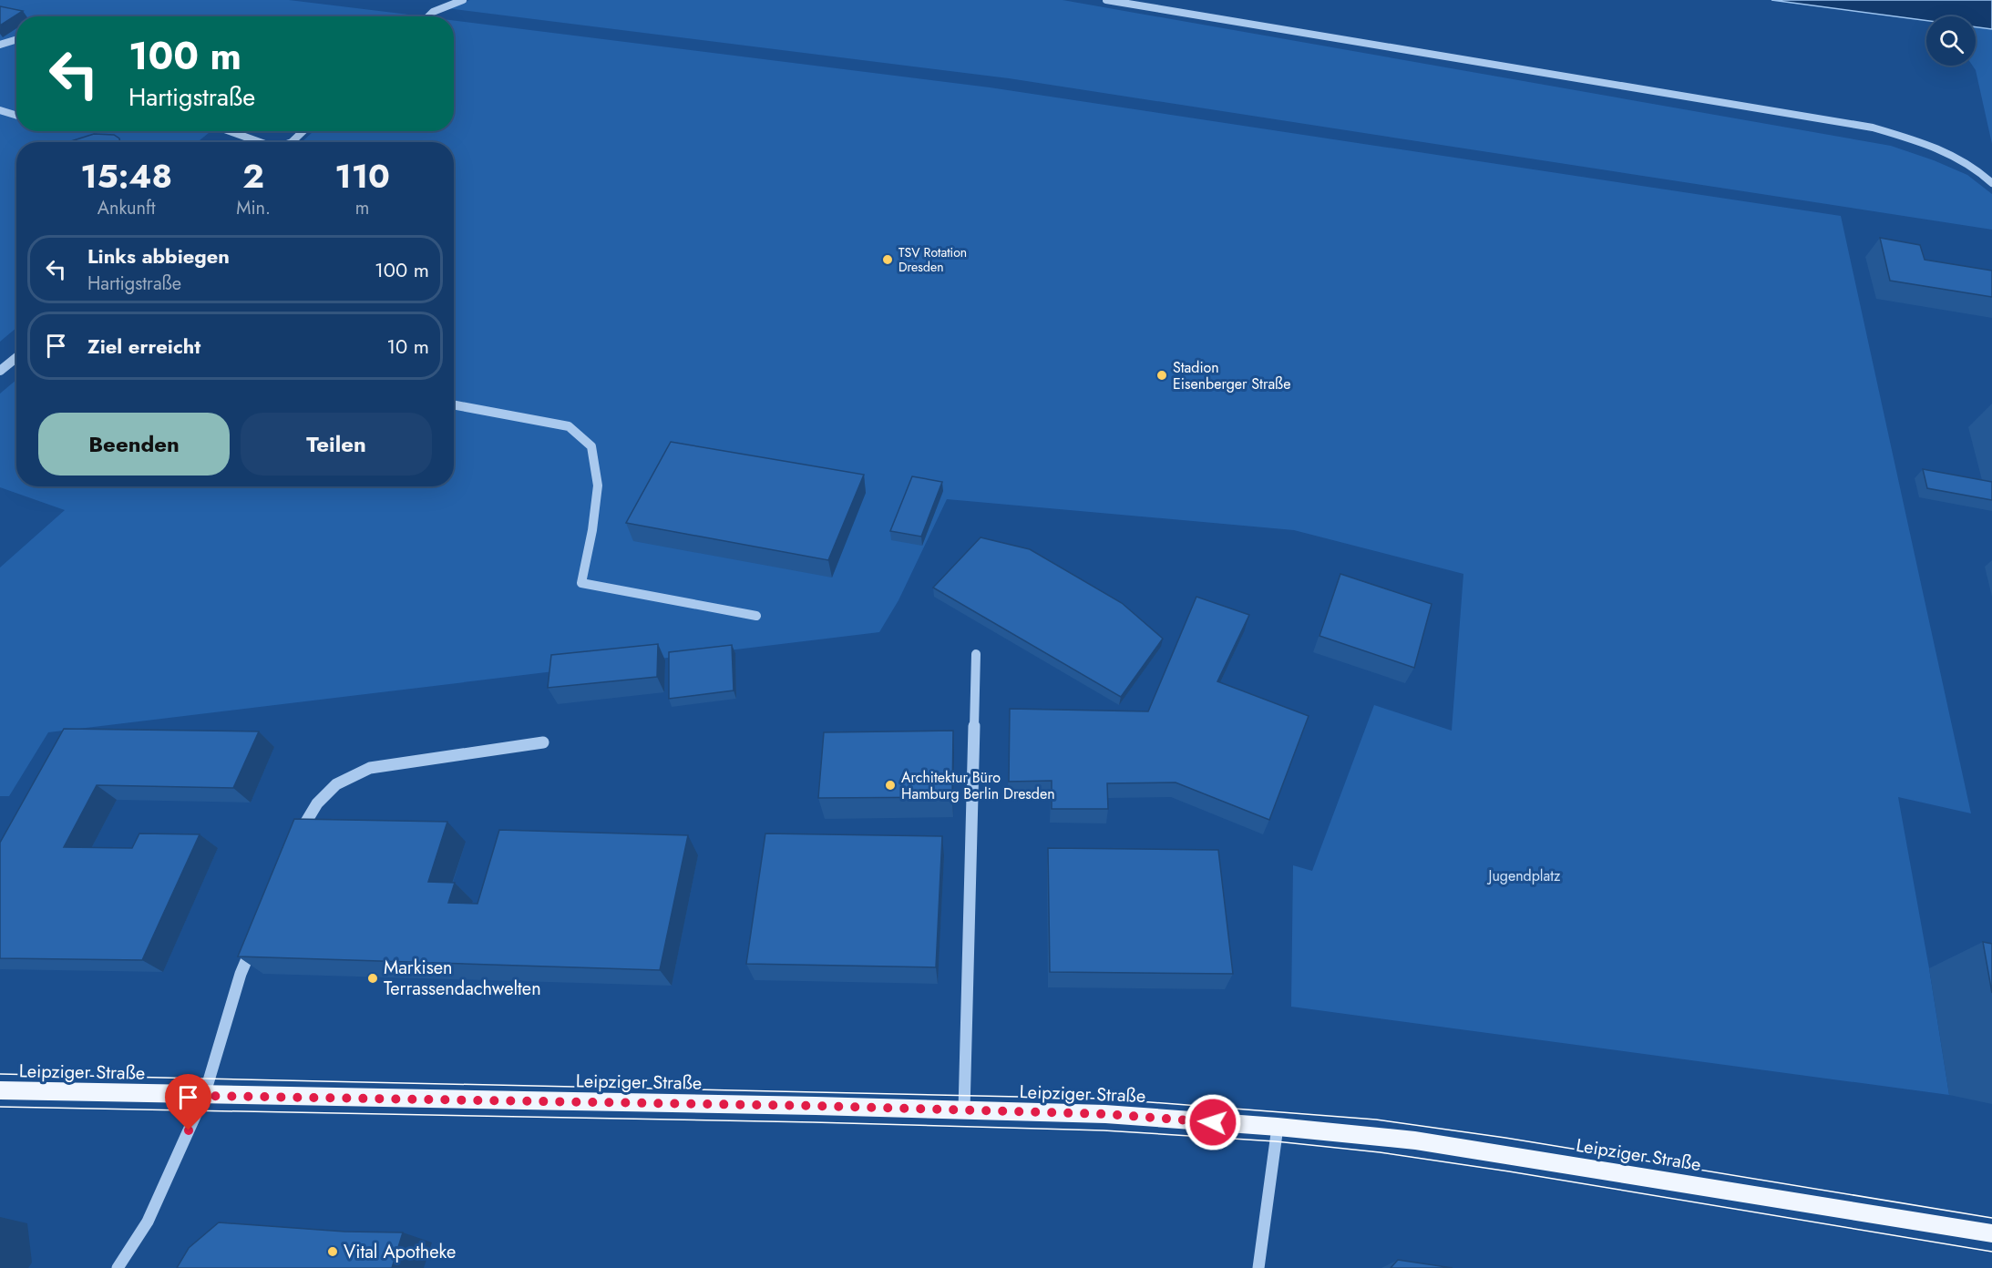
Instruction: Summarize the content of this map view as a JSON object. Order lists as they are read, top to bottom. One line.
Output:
{"streets":{"main road":["Leipziger Straße"]},"parks":["Jugendplatz"],"places":["TSV Rotation Dresden","Stadion Eisenberger Straße","Architektur Büro Hamburg Berlin Dresden","Markisen Terrassendachwelten","Vital Apotheke"],"page":{"turn":["100 m","Hartigstraße"],"eta":["15:48","Ankunft","2","Min.","110","m"],"list":[{"name":"Links abbiegen","note":"Hartigstraße","value":"100 m"},{"name":"Ziel erreicht","value":"10 m"}],"buttons":["Beenden","Teilen"]}}
